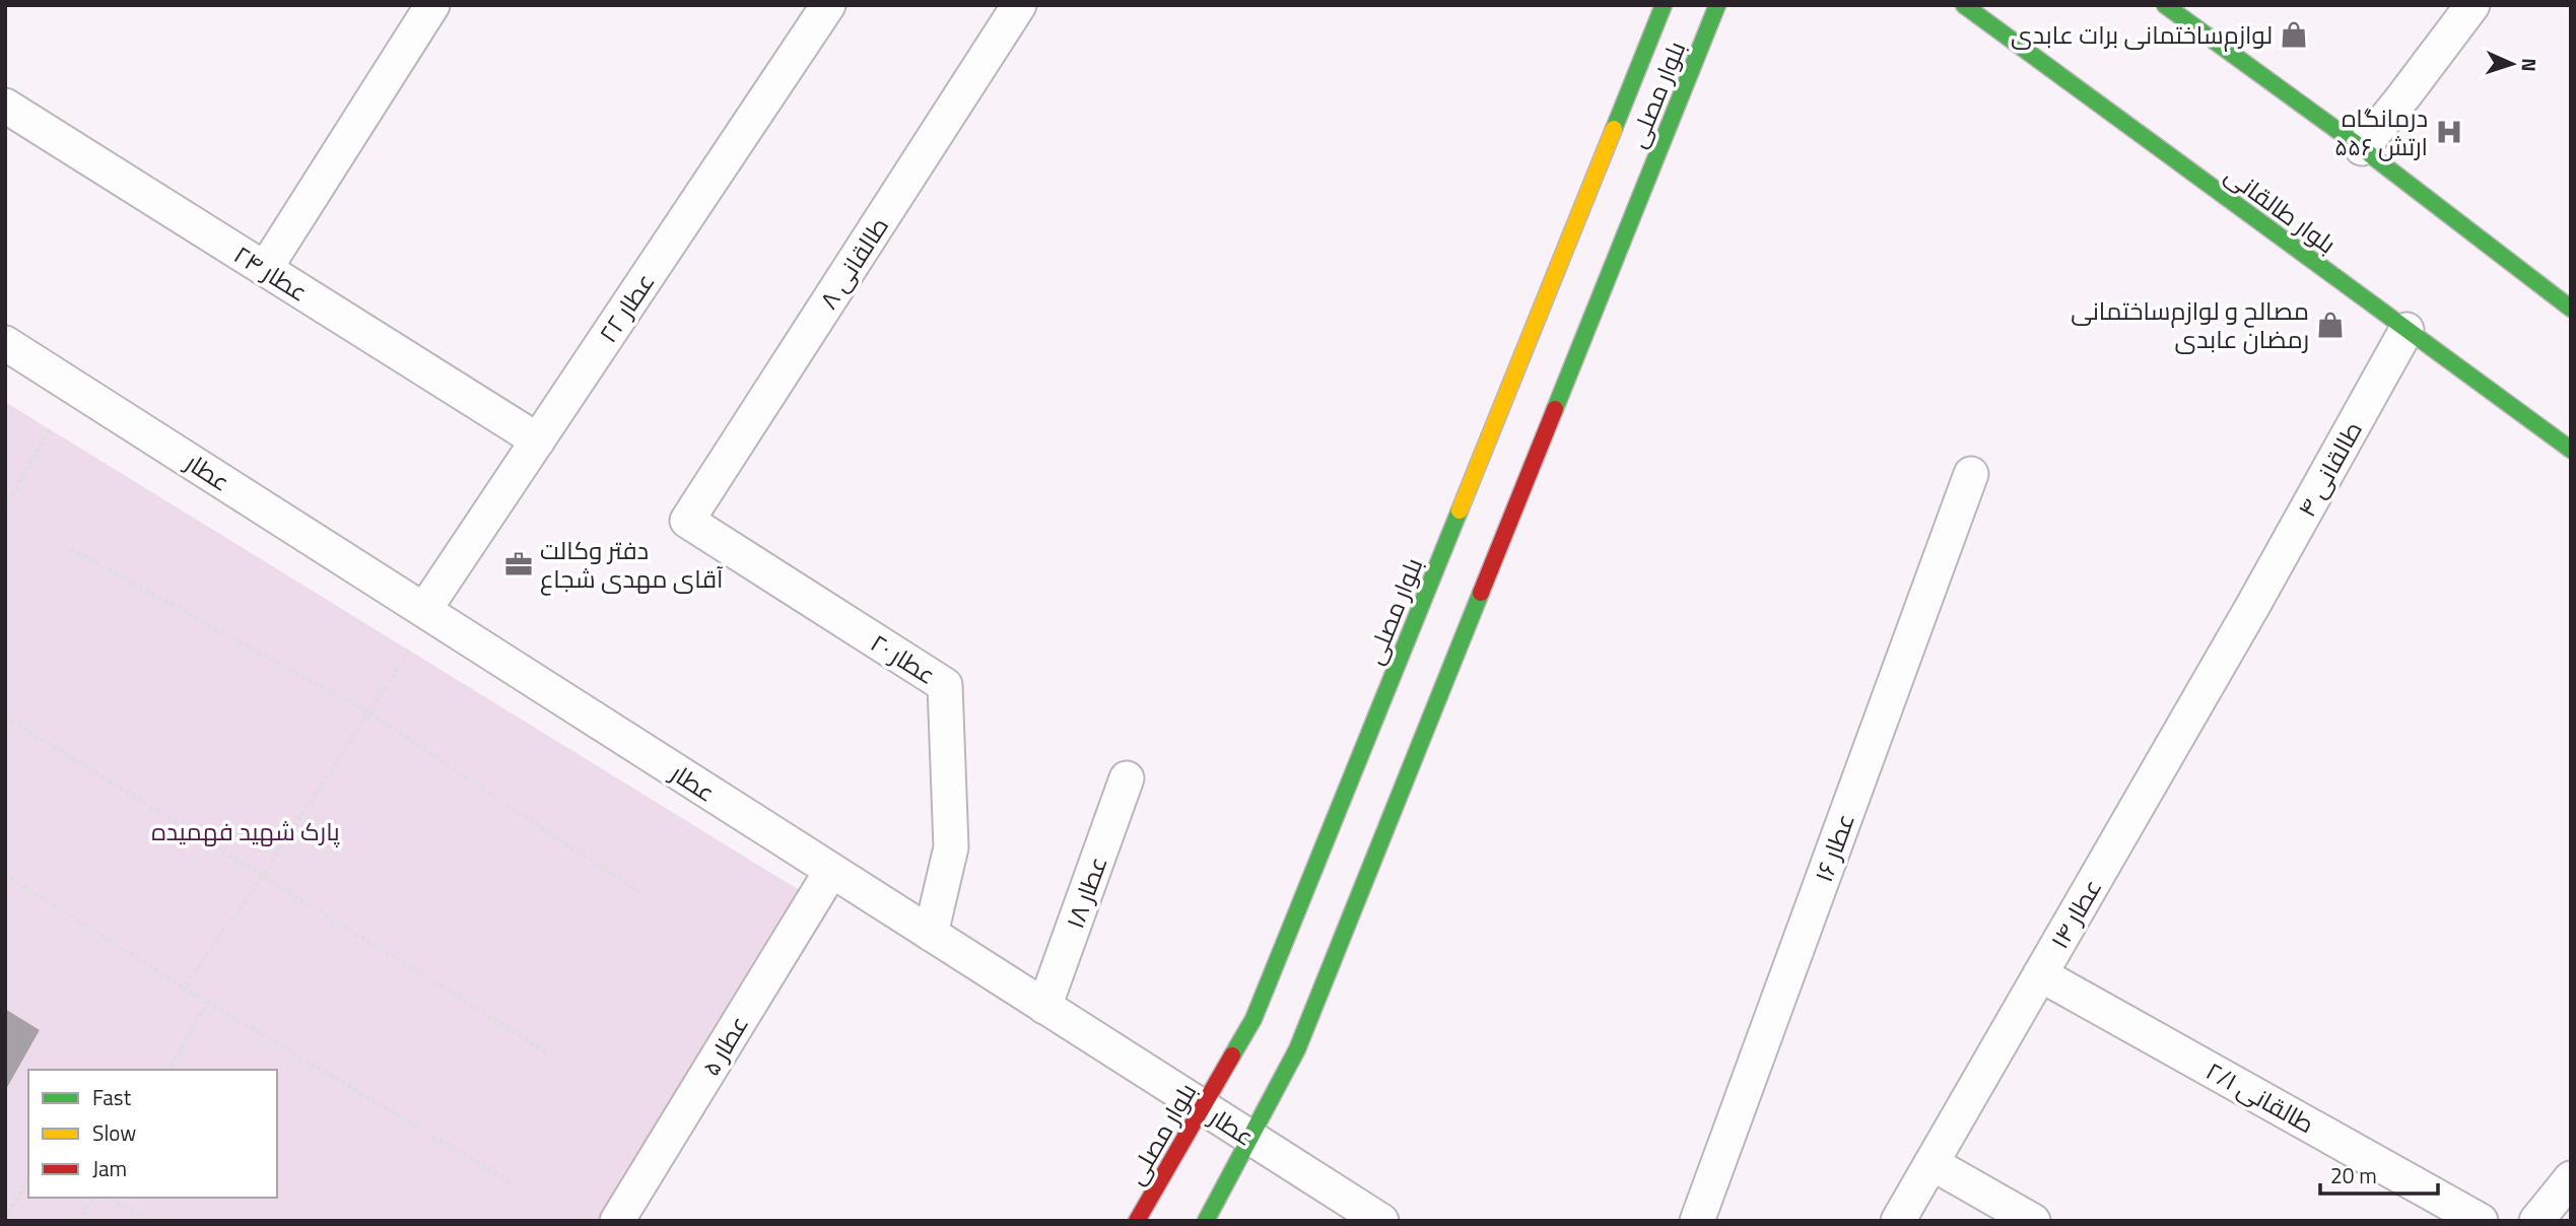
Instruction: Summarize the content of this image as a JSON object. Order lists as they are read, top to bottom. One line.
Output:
{"streets":{"street":["بلوار مصلی","بلوار طالقانی","طالقانی ۸","عطار ۲۴","عطار ۲۲","طالقانی ۴","عطار","عطار ۲۰","عطار ۱۶","عطار ۱۸","عطار ۱۴","عطار ۵","طالقانی ۲/۱"]},"crossings":[["بلوار مصلی","عطار"],["بلوار طالقانی","طالقانی ۴"],["طالقانی ۸","عطار ۲۰"],["عطار ۲۴","عطار ۲۲"],["عطار ۲۲","عطار"],["طالقانی ۴","عطار ۱۴"],["عطار","عطار ۲۰"],["عطار","عطار ۱۸"],["عطار","عطار ۵"],["عطار ۱۴","طالقانی ۲/۱"]],"parks":["پارک شهید فهمیده"],"places":{"shop":["لوازم‌ساختمانی برات عابدی","مصالح و لوازم‌ساختمانی رمضان عابدی"],"hospital":["درمانگاه ۵۵۶ ارتش"],"office":["دفتر وکالت آقای مهدی شجاع"]},"legend":["Fast","Slow","Jam"],"scale_bar":"20 m","north":"right"}
